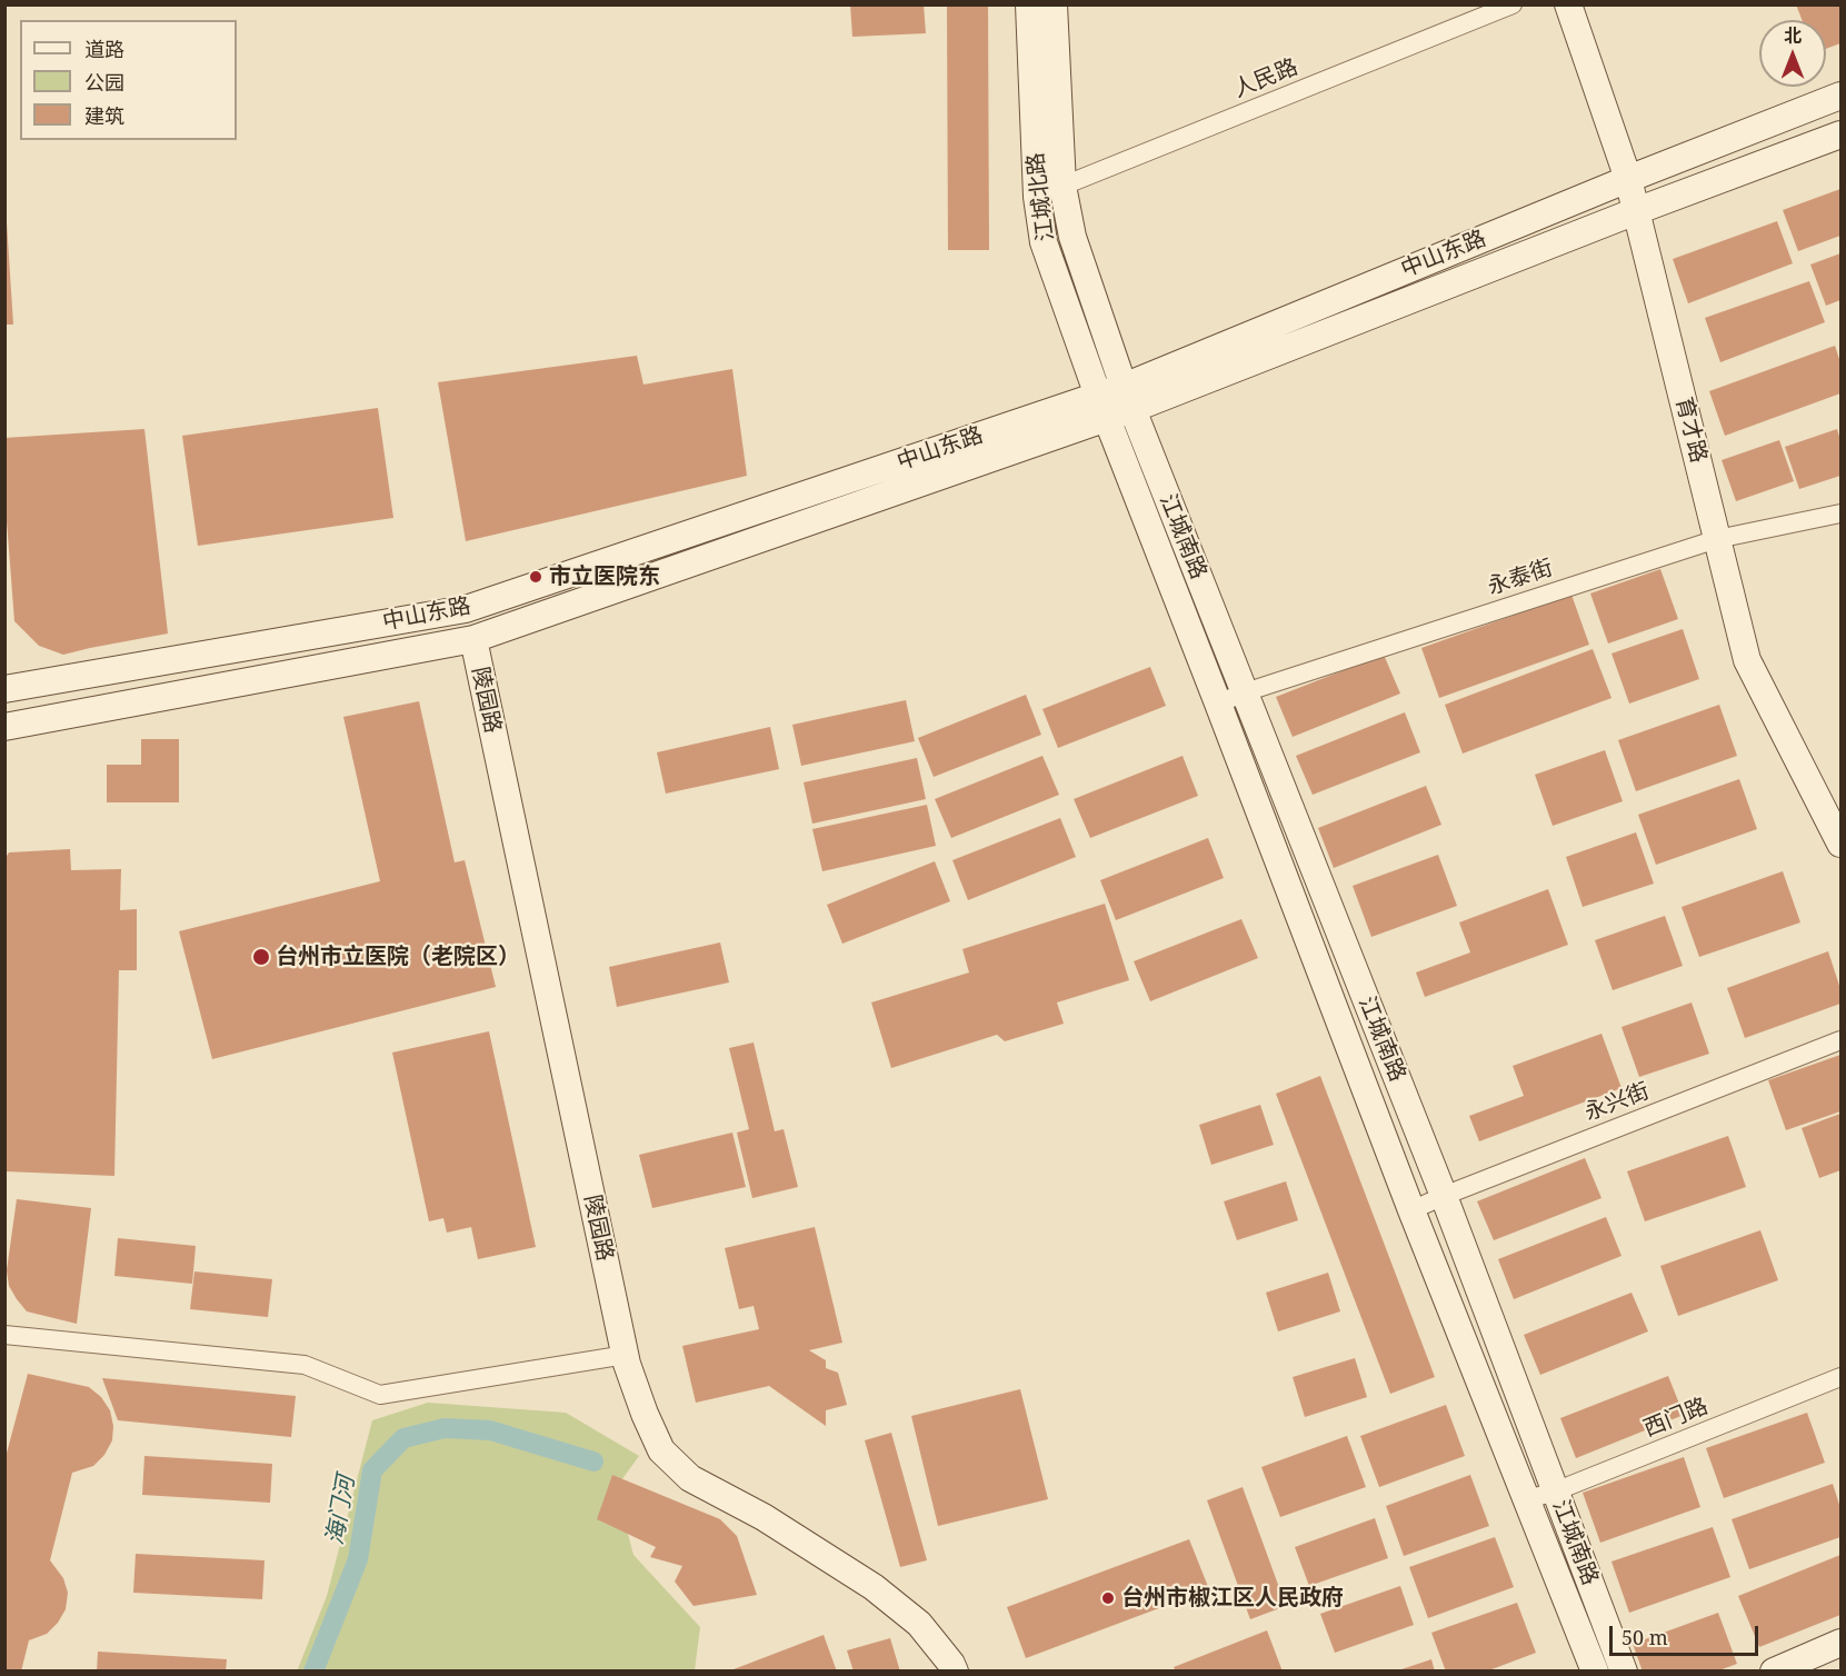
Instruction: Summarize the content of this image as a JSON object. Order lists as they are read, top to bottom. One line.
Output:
{"streets":{"main road":["江城北路","中山东路","育才路","江城南路","陵园路"],"street":["人民路","永泰街","永兴街","西门路"]},"crossings":[["人民路","江城北路"],["江城北路","中山东路"],["江城北路","江城南路"],["中山东路","育才路"],["中山东路","江城南路"],["中山东路","陵园路"],["育才路","永泰街"],["江城南路","永泰街"],["江城南路","永兴街"],["江城南路","西门路"]],"water":["海门河"],"places":["市立医院东","台州市立医院（老院区）","台州市椒江区人民政府"],"legend":["道路","公园","建筑"],"scale_bar":"50 m","north":"top"}
